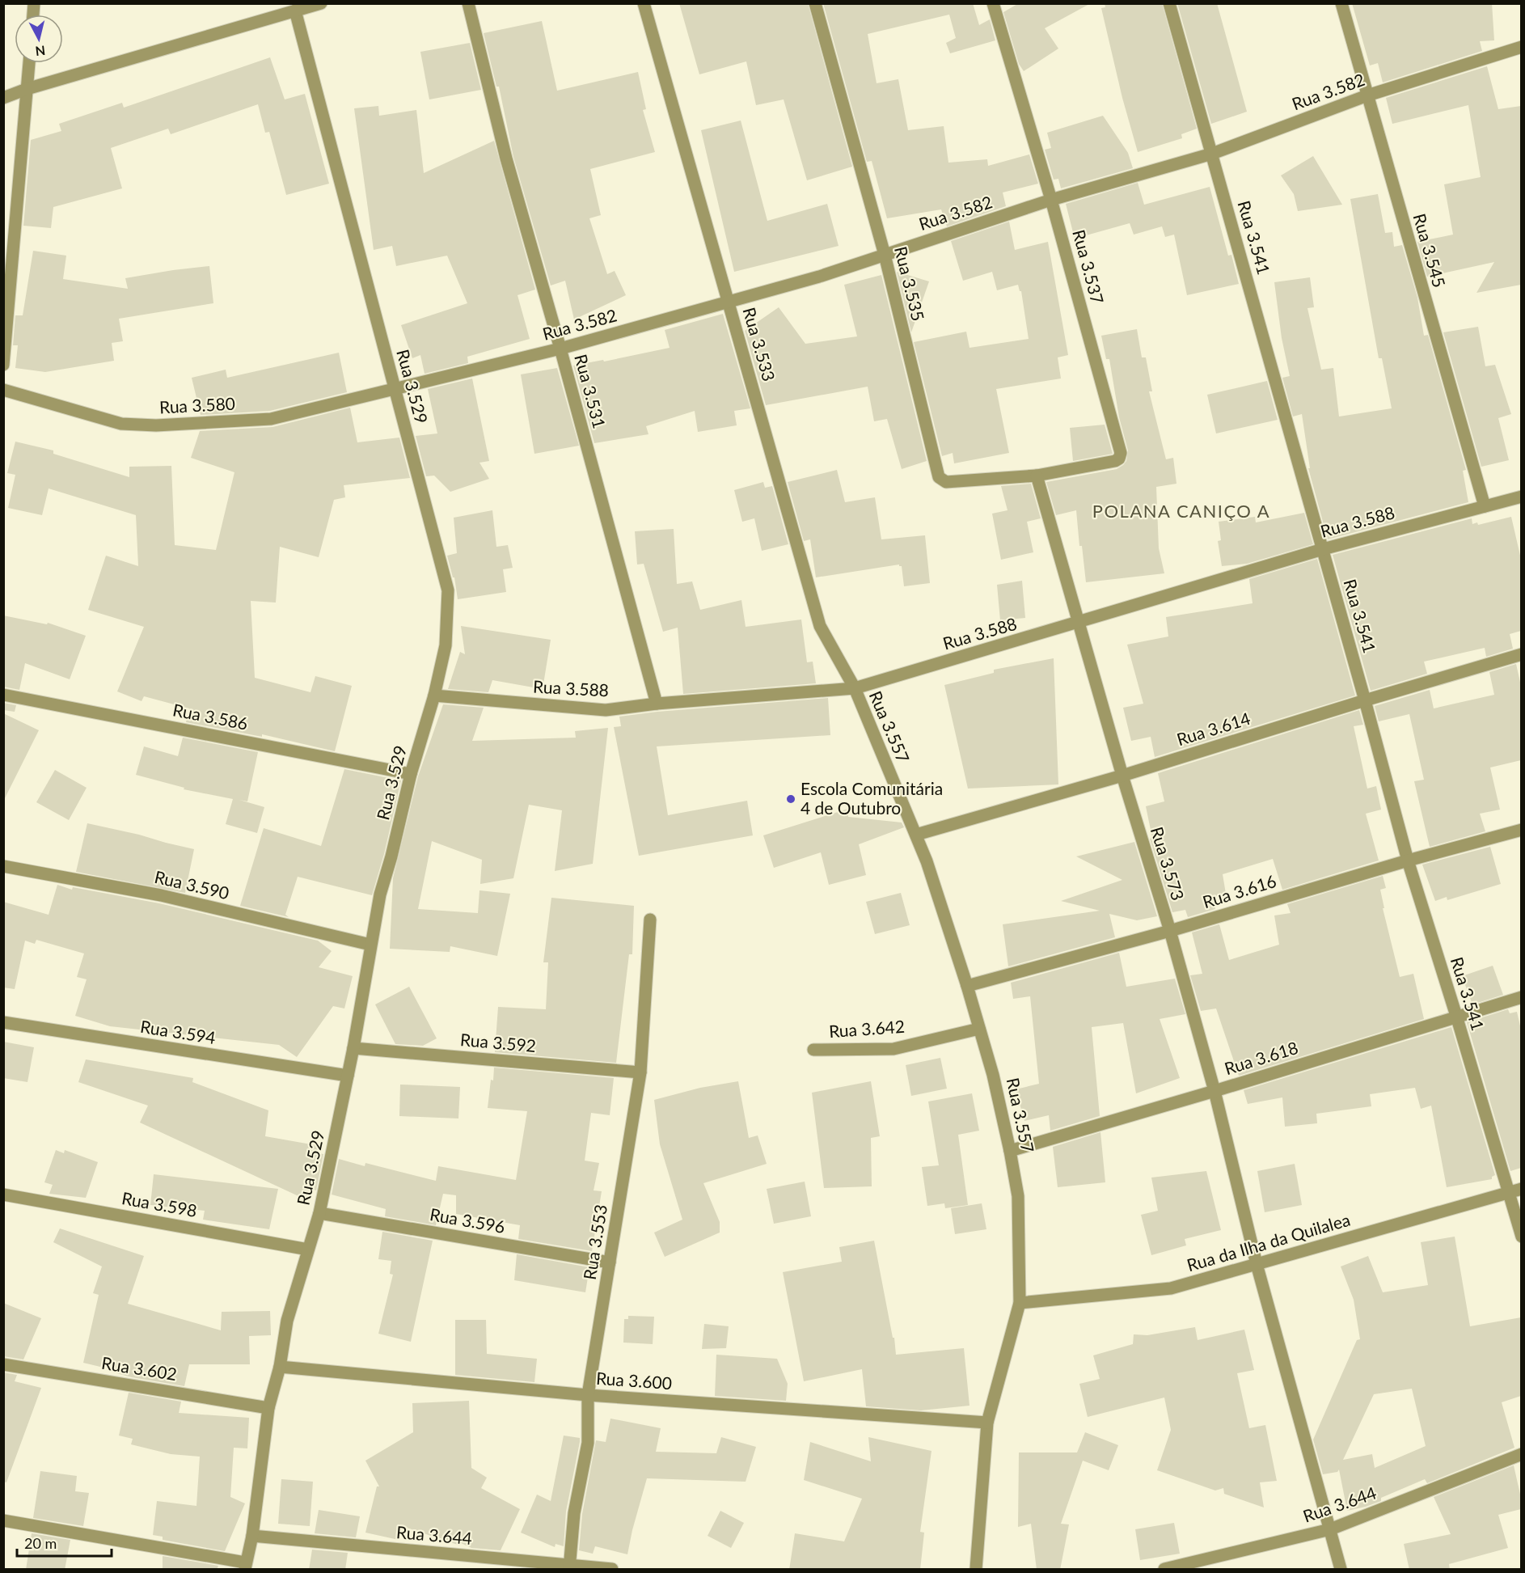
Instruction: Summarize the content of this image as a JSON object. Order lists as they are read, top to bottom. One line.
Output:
{"streets":{"street":["Rua 3.582","Rua 3.541","Rua 3.545","Rua 3.537","Rua 3.535","Rua 3.533","Rua 3.529","Rua 3.531","Rua 3.580","Rua 3.588","Rua 3.586","Rua 3.557","Rua 3.614","Rua 3.573","Rua 3.590","Rua 3.616","Rua 3.642","Rua 3.594","Rua 3.592","Rua 3.618","Rua 3.598","Rua 3.596","Rua 3.553","Rua da Ilha da Quilalea","Rua 3.602","Rua 3.600","Rua 3.644"]},"crossings":[["Rua 3.582","Rua 3.541"],["Rua 3.582","Rua 3.545"],["Rua 3.582","Rua 3.537"],["Rua 3.582","Rua 3.535"],["Rua 3.582","Rua 3.533"],["Rua 3.582","Rua 3.529"],["Rua 3.582","Rua 3.531"],["Rua 3.582","Rua 3.580"],["Rua 3.541","Rua 3.588"],["Rua 3.541","Rua 3.614"],["Rua 3.541","Rua 3.616"],["Rua 3.541","Rua 3.618"],["Rua 3.541","Rua da Ilha da Quilalea"],["Rua 3.545","Rua 3.588"],["Rua 3.537","Rua 3.535"],["Rua 3.537","Rua 3.573"],["Rua 3.535","Rua 3.573"],["Rua 3.533","Rua 3.588"],["Rua 3.533","Rua 3.557"],["Rua 3.529","Rua 3.580"],["Rua 3.529","Rua 3.588"],["Rua 3.529","Rua 3.586"],["Rua 3.529","Rua 3.590"],["Rua 3.529","Rua 3.594"],["Rua 3.529","Rua 3.592"],["Rua 3.529","Rua 3.598"],["Rua 3.529","Rua 3.596"],["Rua 3.529","Rua 3.602"],["Rua 3.529","Rua 3.600"],["Rua 3.529","Rua 3.644"],["Rua 3.531","Rua 3.588"],["Rua 3.588","Rua 3.557"],["Rua 3.588","Rua 3.573"],["Rua 3.557","Rua 3.614"],["Rua 3.557","Rua 3.616"],["Rua 3.557","Rua 3.642"],["Rua 3.557","Rua 3.618"],["Rua 3.557","Rua da Ilha da Quilalea"],["Rua 3.557","Rua 3.600"],["Rua 3.614","Rua 3.573"],["Rua 3.573","Rua 3.616"],["Rua 3.573","Rua 3.618"],["Rua 3.573","Rua da Ilha da Quilalea"],["Rua 3.573","Rua 3.644"],["Rua 3.592","Rua 3.553"],["Rua 3.596","Rua 3.553"],["Rua 3.553","Rua 3.600"],["Rua 3.553","Rua 3.644"]],"districts":["POLANA CANIÇO A"],"places":["Escola Comunitária 4 de Outubro"],"scale_bar":"20 m","north":"bottom"}
